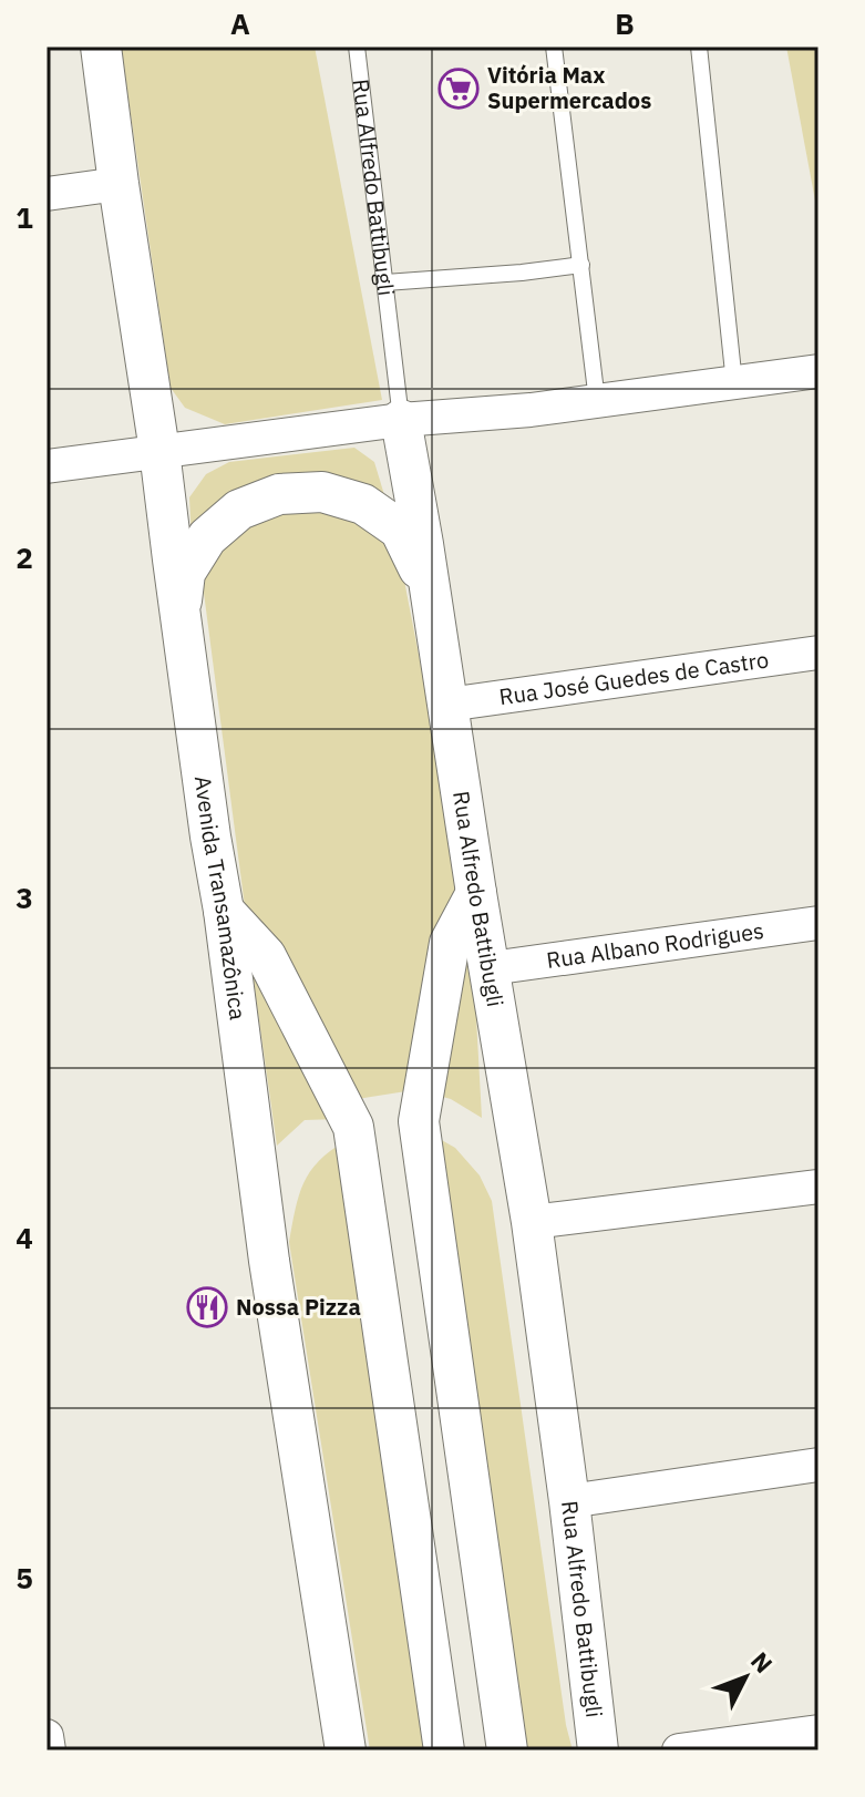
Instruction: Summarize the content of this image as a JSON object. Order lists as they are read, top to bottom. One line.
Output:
{"streets":{"street":["Rua Alfredo Battibugli","Rua José Guedes de Castro","Avenida Transamazônica","Rua Albano Rodrigues"]},"crossings":[["Rua Alfredo Battibugli","Rua José Guedes de Castro"],["Rua Alfredo Battibugli","Rua Albano Rodrigues"]],"places":{"supermarket":["Vitória Max Supermercados"],"restaurant":["Nossa Pizza"]},"north":"top right","grid":{"columns":["A","B"],"rows":["1","2","3","4","5"]}}
